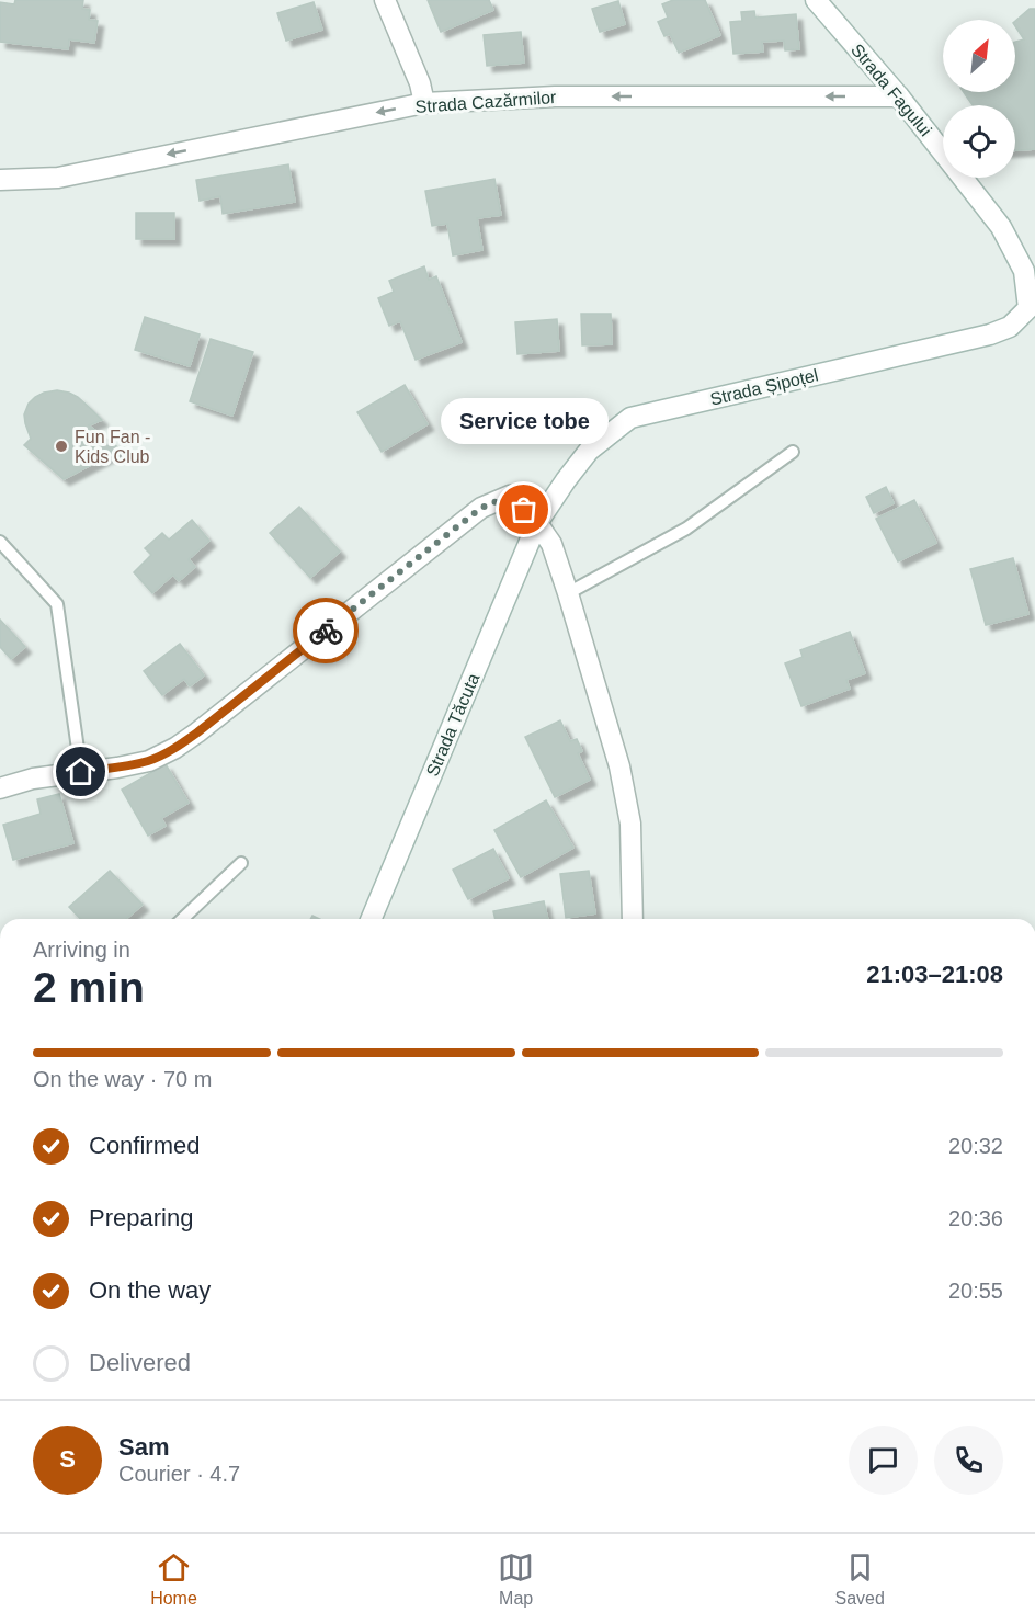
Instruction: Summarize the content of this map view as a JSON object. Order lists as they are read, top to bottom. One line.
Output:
{"streets":{"street":["Strada Fagului","Strada Cazărmilor","Strada Șipoțel","Strada Tăcuta"]},"crossings":[["Strada Fagului","Strada Cazărmilor"],["Strada Fagului","Strada Șipoțel"],["Strada Șipoțel","Strada Tăcuta"]],"one_way":["Strada Cazărmilor"],"places":["Fun Fan - Kids Club","Service tobe"],"north":"top right","page":{"bubble":"Service tobe","heading":["2 min","Arriving in","21:03–21:08"],"panel":["Sam","Courier · 4.7"],"bar":"On the way · 70 m","list":[["Confirmed","20:32"],["Preparing","20:36"],["On the way","20:55"],"Delivered"],"round":"S","tabs":["Home","Map","Saved"]}}
